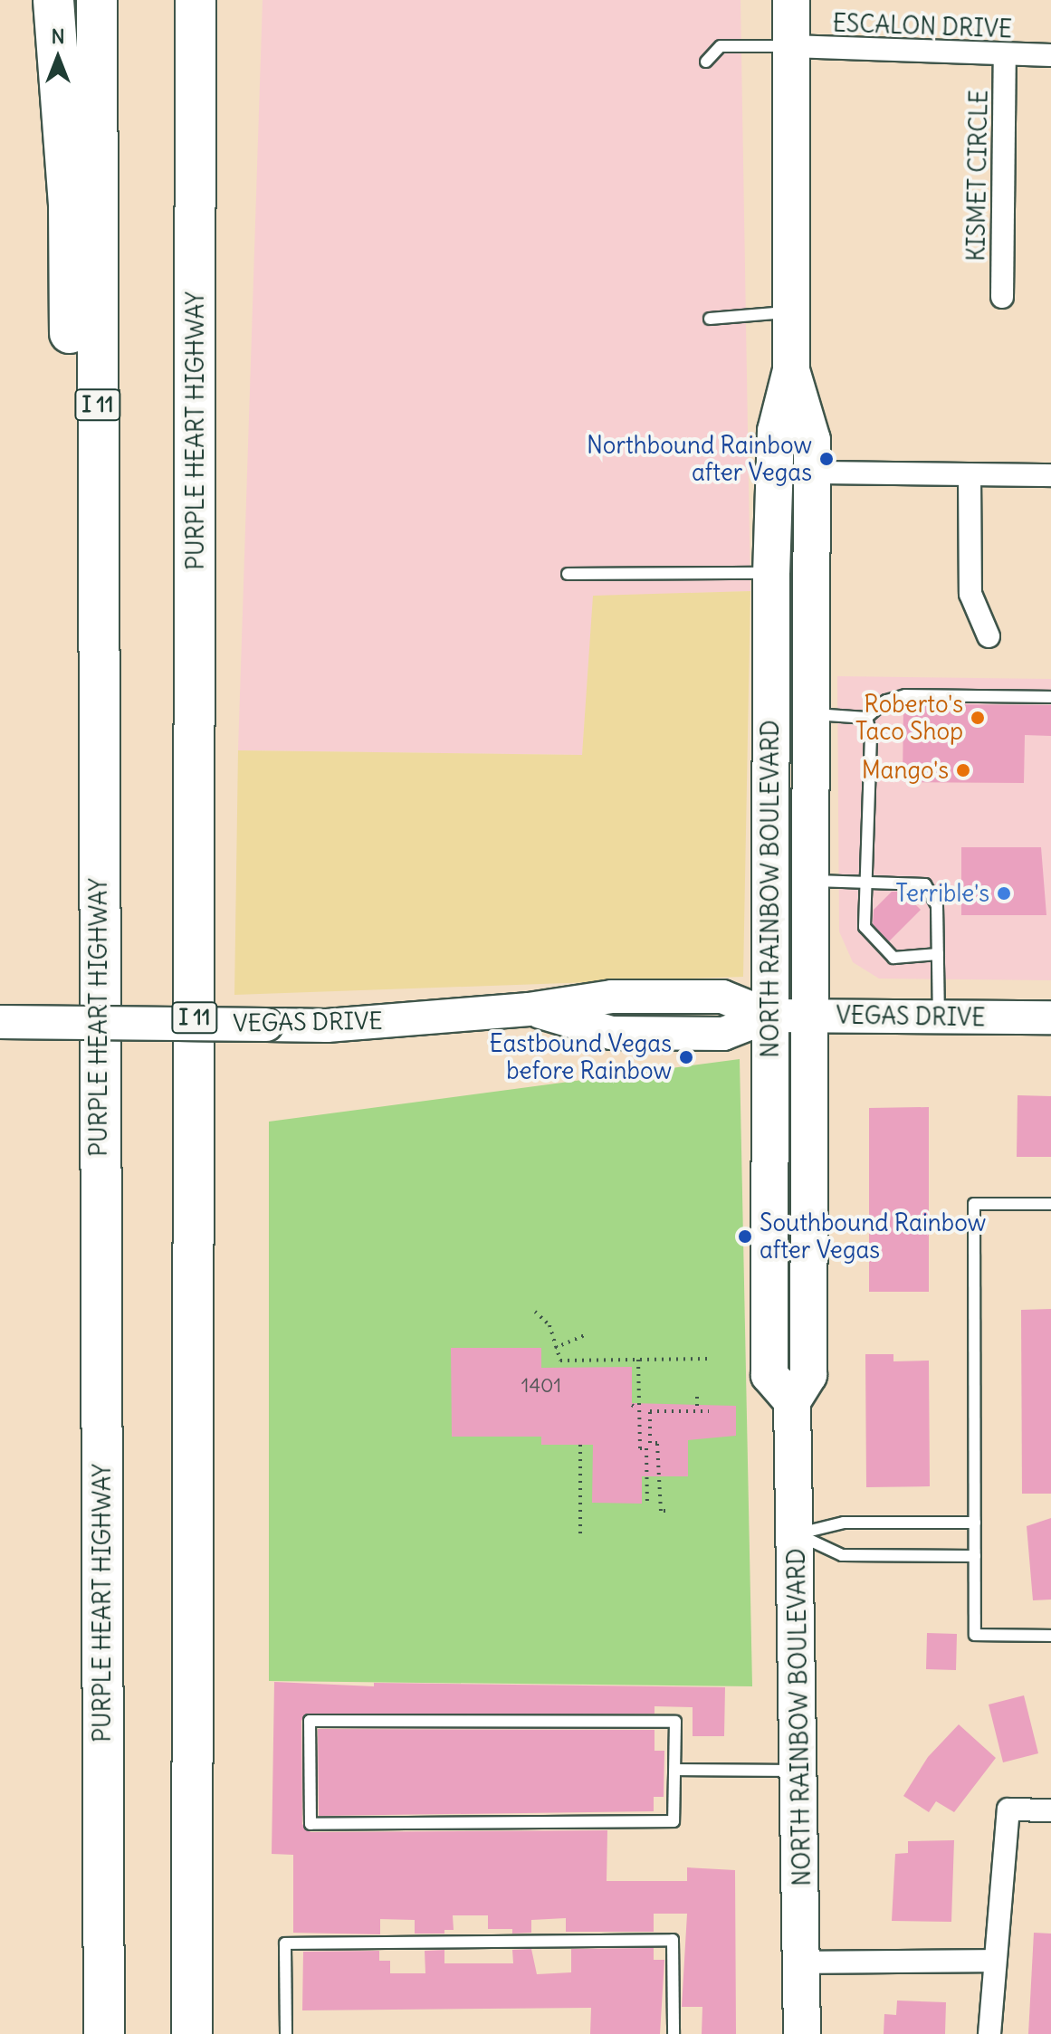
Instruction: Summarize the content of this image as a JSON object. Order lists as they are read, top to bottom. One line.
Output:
{"streets":{"highway":["I 11","PURPLE HEART HIGHWAY"],"main road":["NORTH RAINBOW BOULEVARD","VEGAS DRIVE"],"street":["ESCALON DRIVE","KISMET CIRCLE"]},"crossings":[["ESCALON DRIVE","KISMET CIRCLE"],["ESCALON DRIVE","NORTH RAINBOW BOULEVARD"],["NORTH RAINBOW BOULEVARD","VEGAS DRIVE"]],"places":["Northbound Rainbow after Vegas","Roberto's Taco Shop","Mango's","Terrible's","Eastbound Vegas before Rainbow","Southbound Rainbow after Vegas"],"house_numbers":["1401"],"north":"top"}
